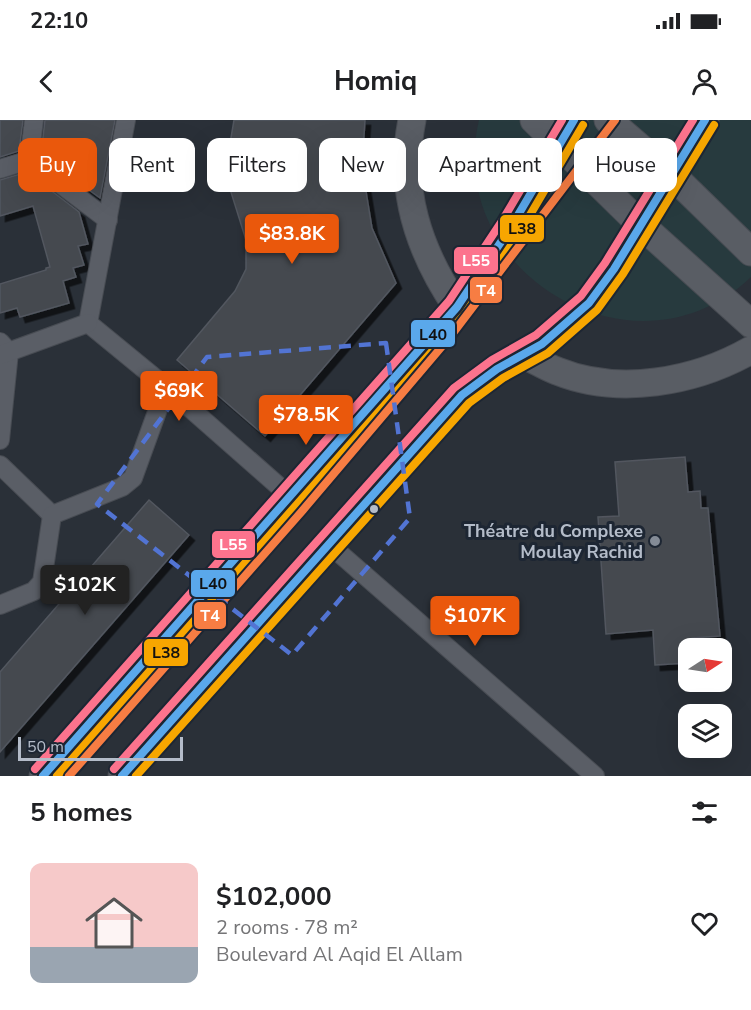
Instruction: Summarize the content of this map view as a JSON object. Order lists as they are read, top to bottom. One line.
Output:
{"places":["Théatre du Complexe Moulay Rachid"],"lines":["transit line T4","transit line L40","transit line L55","transit line L38"],"scale_bar":"50 m","north":"right","page":{"status":"22:10","header":"Homiq","chip":["Buy","Rent","Filters","New","Apartment","House"],"price":["$83.8K","$69K","$78.5K","$102K","$107K"],"scale":"50 m","heading":"5 homes","list":[{"name":"$102,000","note":"2 rooms · 78 m² · Boulevard Al Aqid El Allam"}]}}
